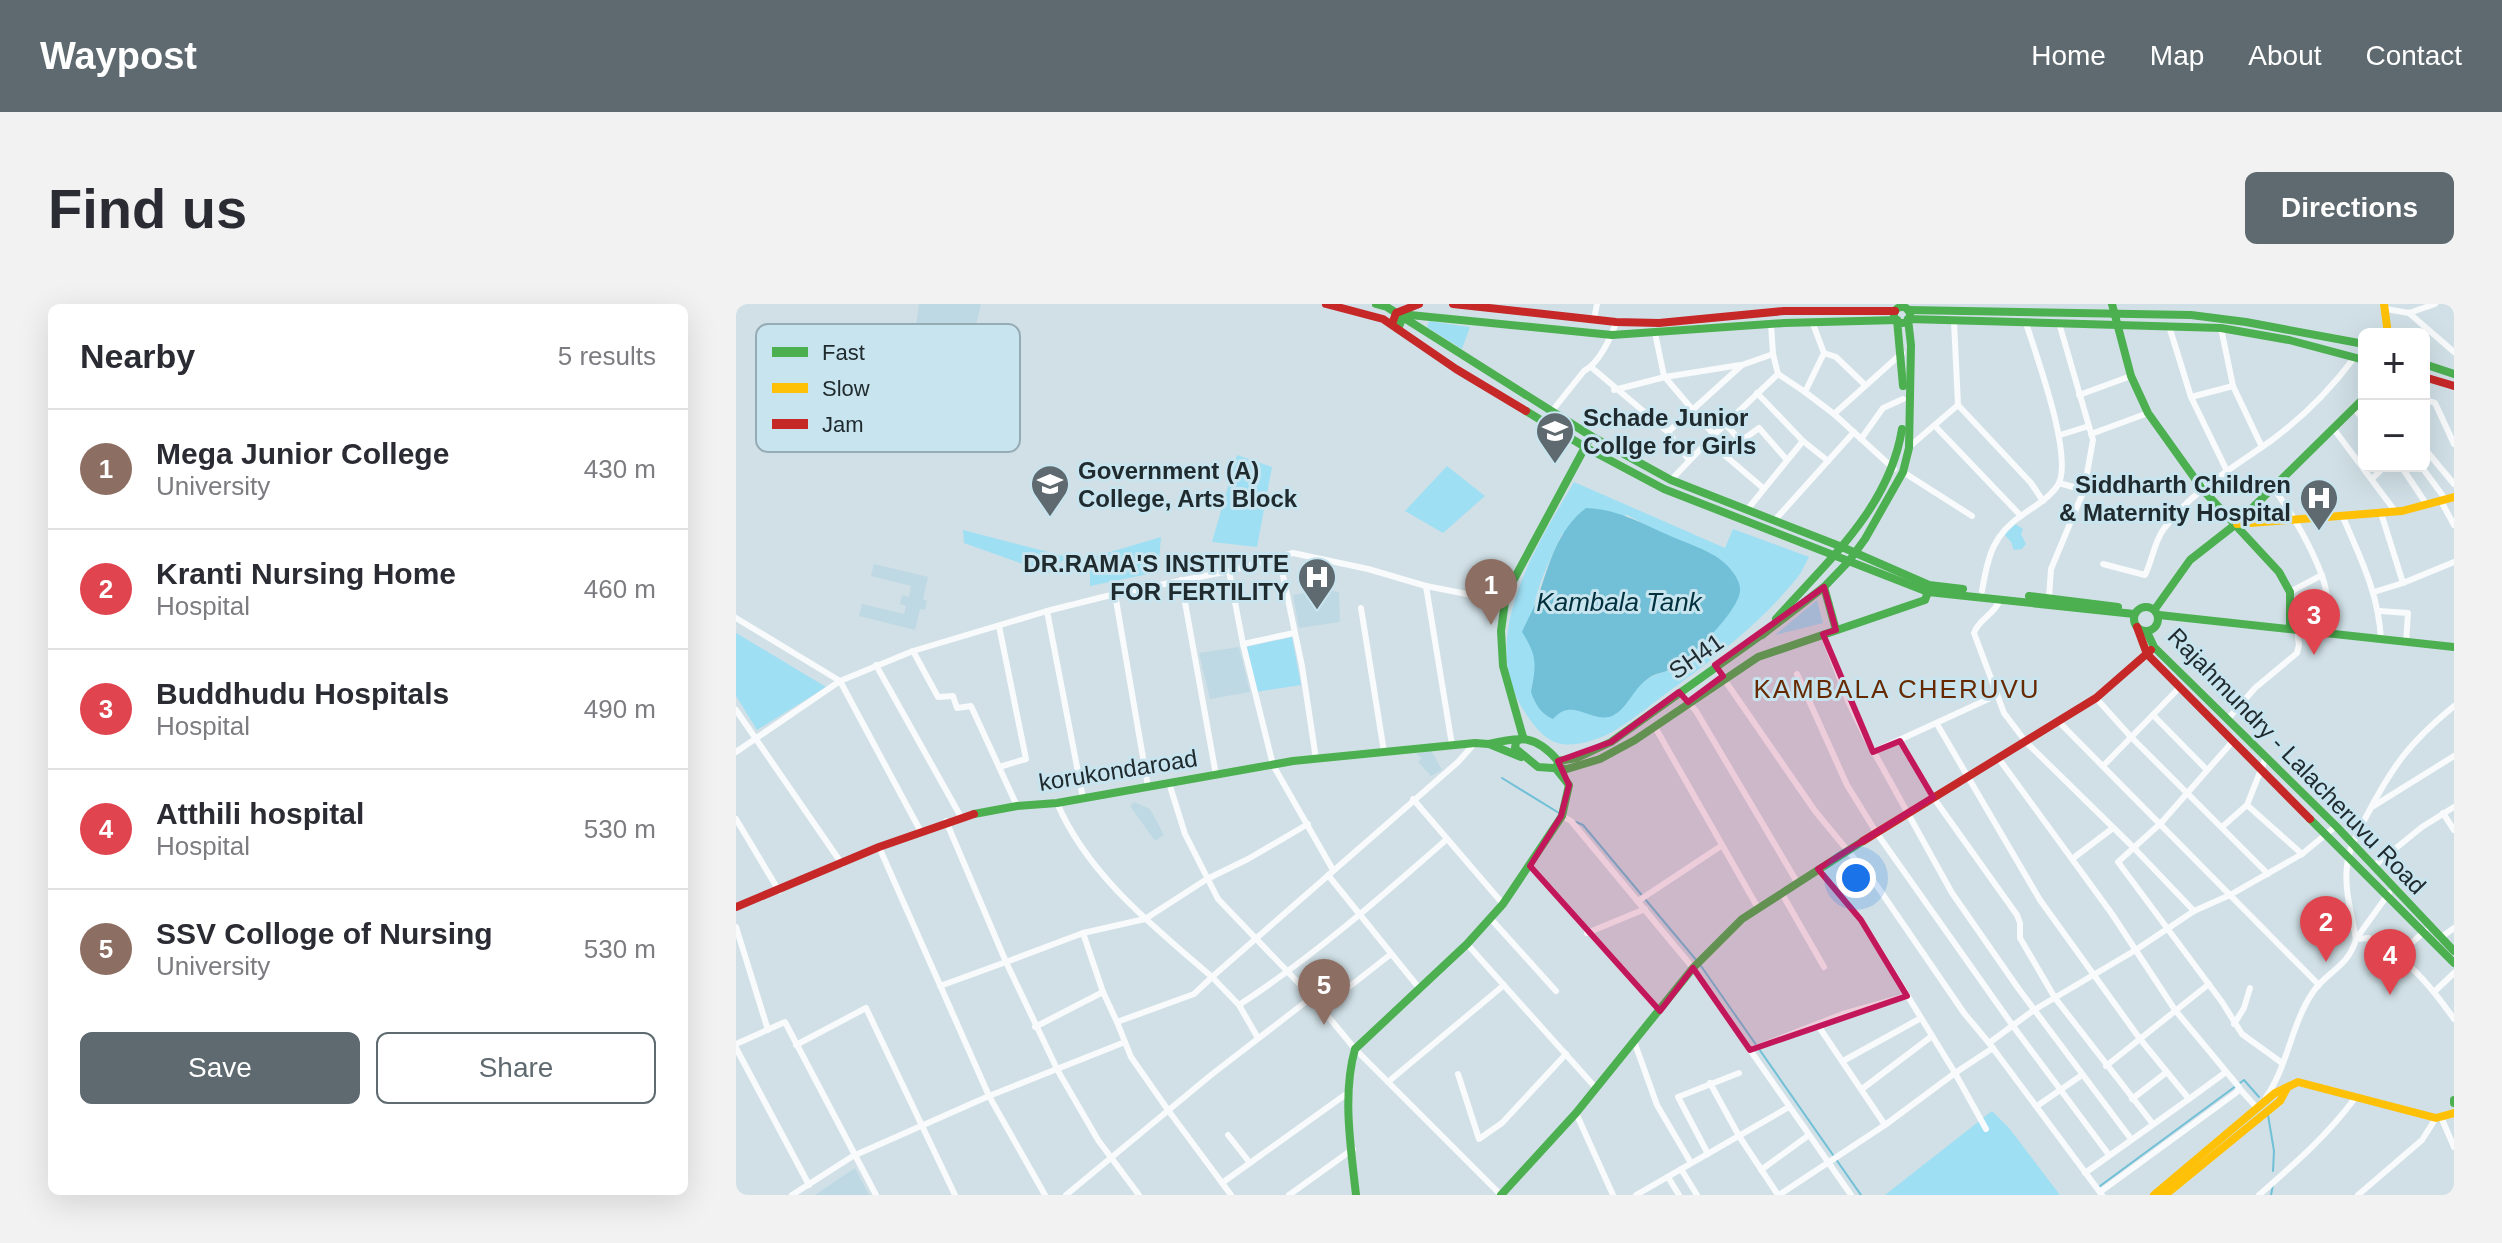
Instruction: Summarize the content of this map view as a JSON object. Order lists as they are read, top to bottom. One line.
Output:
{"streets":{"main road":["SH41","Rajahmundry - Lalacheruvu Road","korukondaroad"]},"crossings":[["SH41","Rajahmundry - Lalacheruvu Road"],["SH41","korukondaroad"]],"districts":["KAMBALA CHERUVU"],"water":["Kambala Tank"],"places":{"school or university":["Schade Junior Collge for Girls","Government (A) College, Arts Block"],"hospital":["Siddharth Children & Maternity Hospital","DR.RAMA'S INSTITUTE FOR FERTILITY"]},"legend":["Fast","Slow","Jam"],"page":{"header":"Waypost","nav":["Home","Map","About","Contact"],"buttons":["Directions",["Save","Share"]],"title":"Find us","heading":["Nearby","5 results"],"map_buttons":["+","−"],"list":[{"mark":"1","name":"Mega Junior College","note":"University","value":"430 m"},{"mark":"2","name":"Kranti Nursing Home","note":"Hospital","value":"460 m"},{"mark":"3","name":"Buddhudu Hospitals","note":"Hospital","value":"490 m"},{"mark":"4","name":"Atthili hospital","note":"Hospital","value":"530 m"},{"mark":"5","name":"SSV Colloge of Nursing","note":"University","value":"530 m"}],"pins":["1","3","2","4","5"]}}
